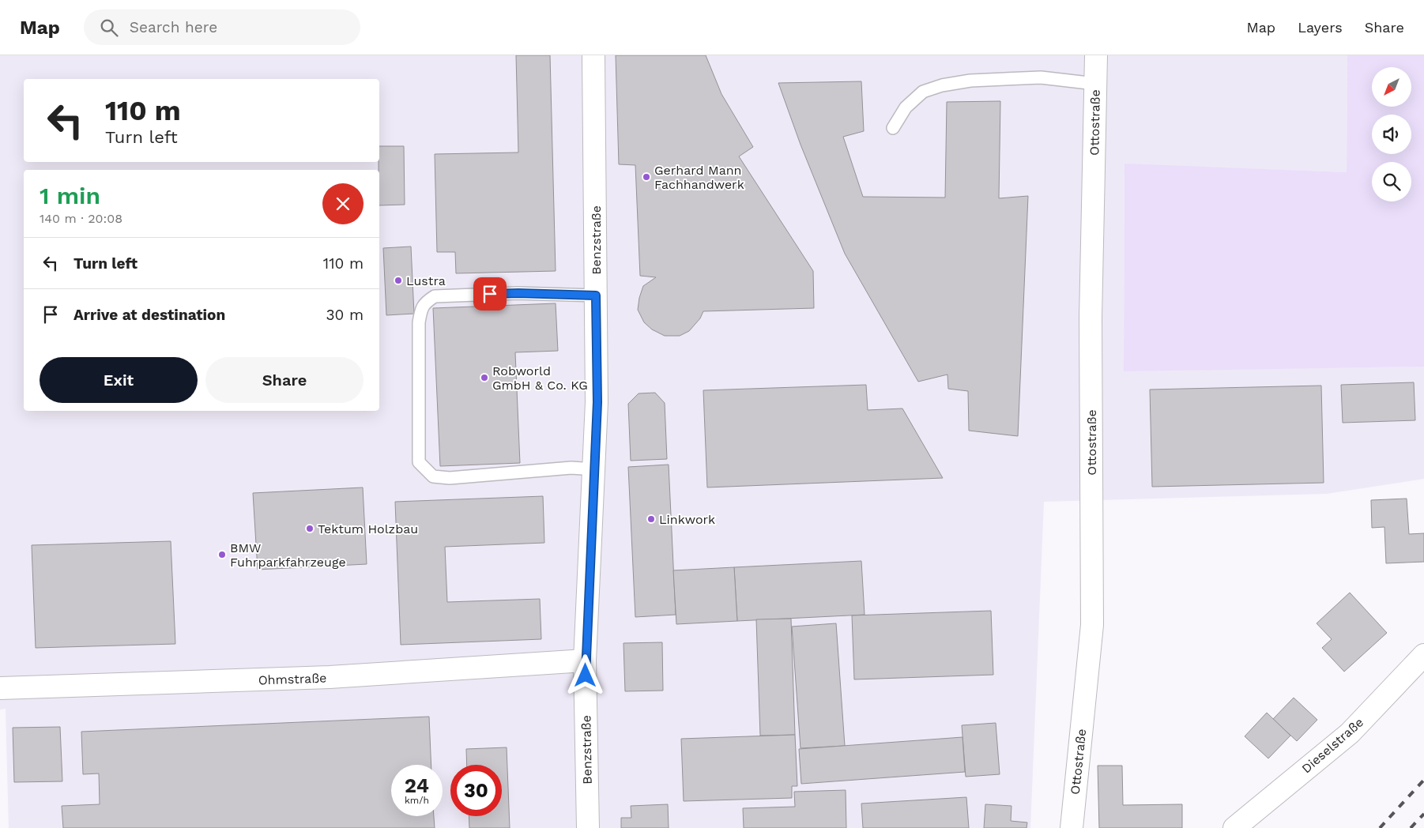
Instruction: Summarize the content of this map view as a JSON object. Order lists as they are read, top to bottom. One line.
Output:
{"streets":{"street":["Ottostraße","Benzstraße","Ohmstraße","Dieselstraße"]},"crossings":[["Benzstraße","Ohmstraße"]],"places":["Gerhard Mann Fachhandwerk","Lustra","Robworld GmbH & Co. KG","Linkwork","Tektum Holzbau","BMW Fuhrparkfahrzeuge"],"north":"bottom left","page":{"header":"Map","search":"Search here","nav":["Map","Layers","Share"],"turn":["110 m","Turn left"],"heading":["1 min","140 m · 20:08"],"list":[{"name":"Turn left","value":"110 m"},{"name":"Arrive at destination","value":"30 m"}],"buttons":["Exit","Share"],"speed":"24 km/h","limit":"30"}}
